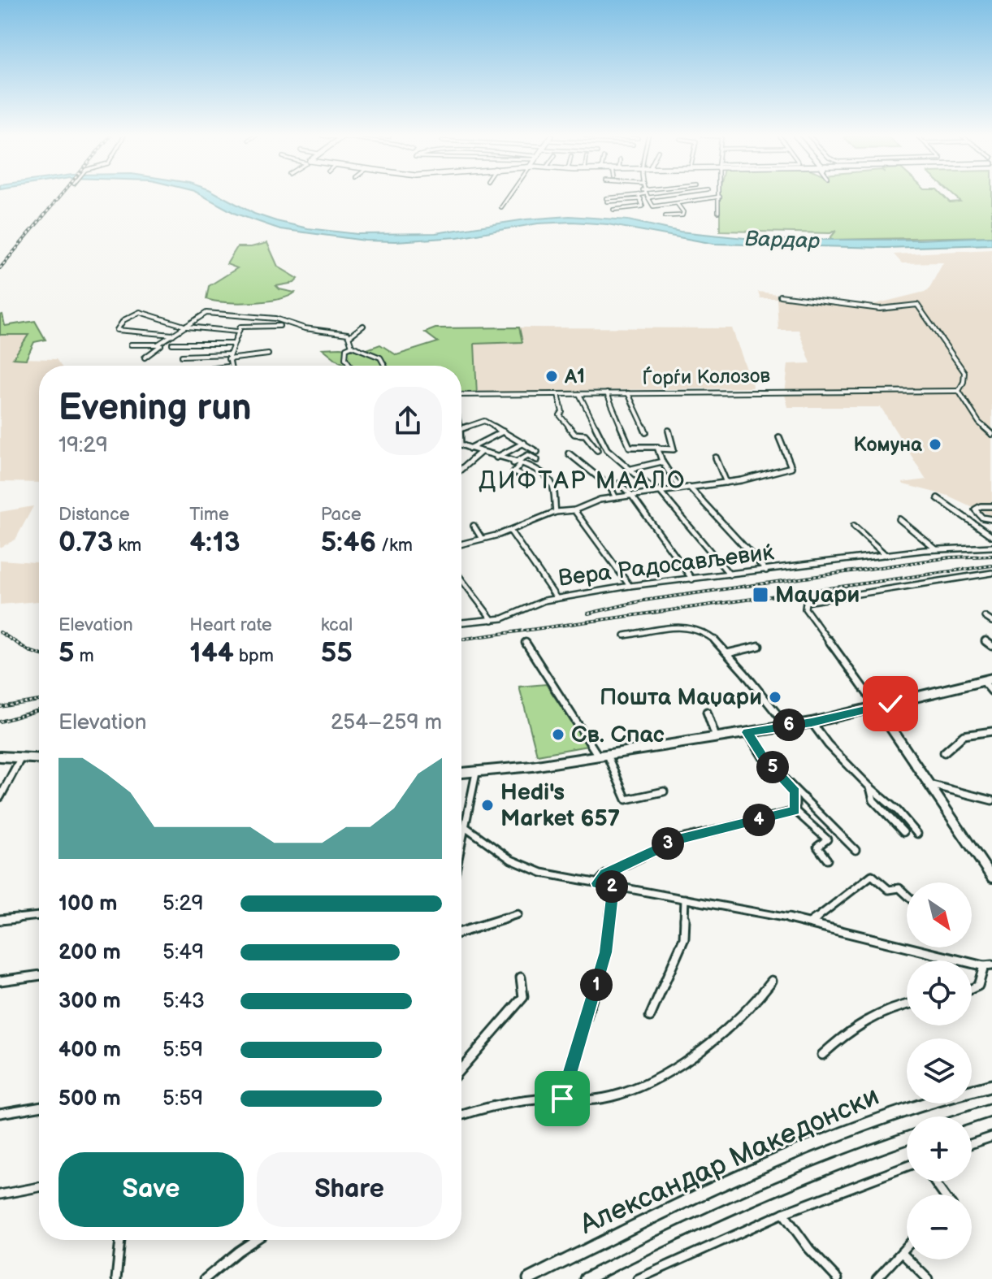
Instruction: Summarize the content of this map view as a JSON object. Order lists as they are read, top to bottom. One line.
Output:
{"streets":{"street":["Ѓорѓи Колозов","Вера Радосављевиќ","Александар Македонски"]},"districts":["ДИФТАР МААЛО"],"water":["Вардар"],"places":{"other":["А1","Комуна","Пошта Маџари","Св. Спас","Hedi's Market 657"],"transit":["Маџари"]},"north":"bottom right","page":{"heading":["Evening run","19:29"],"stats":[["Distance","0.73 km"],["Time","4:13"],["Pace","5:46 /km"],["Elevation","5 m"],["Heart rate","144 bpm"],["kcal","55"]],"chart":["Elevation","254–259 m"],"pins":["6","5","4","3","2","1"],"list":[{"name":"100 m","note":"5:29"},{"name":"200 m","note":"5:49"},{"name":"300 m","note":"5:43"},{"name":"400 m","note":"5:59"},{"name":"500 m","note":"5:59"}],"map_buttons":["+","−"],"buttons":["Save","Share"]}}
